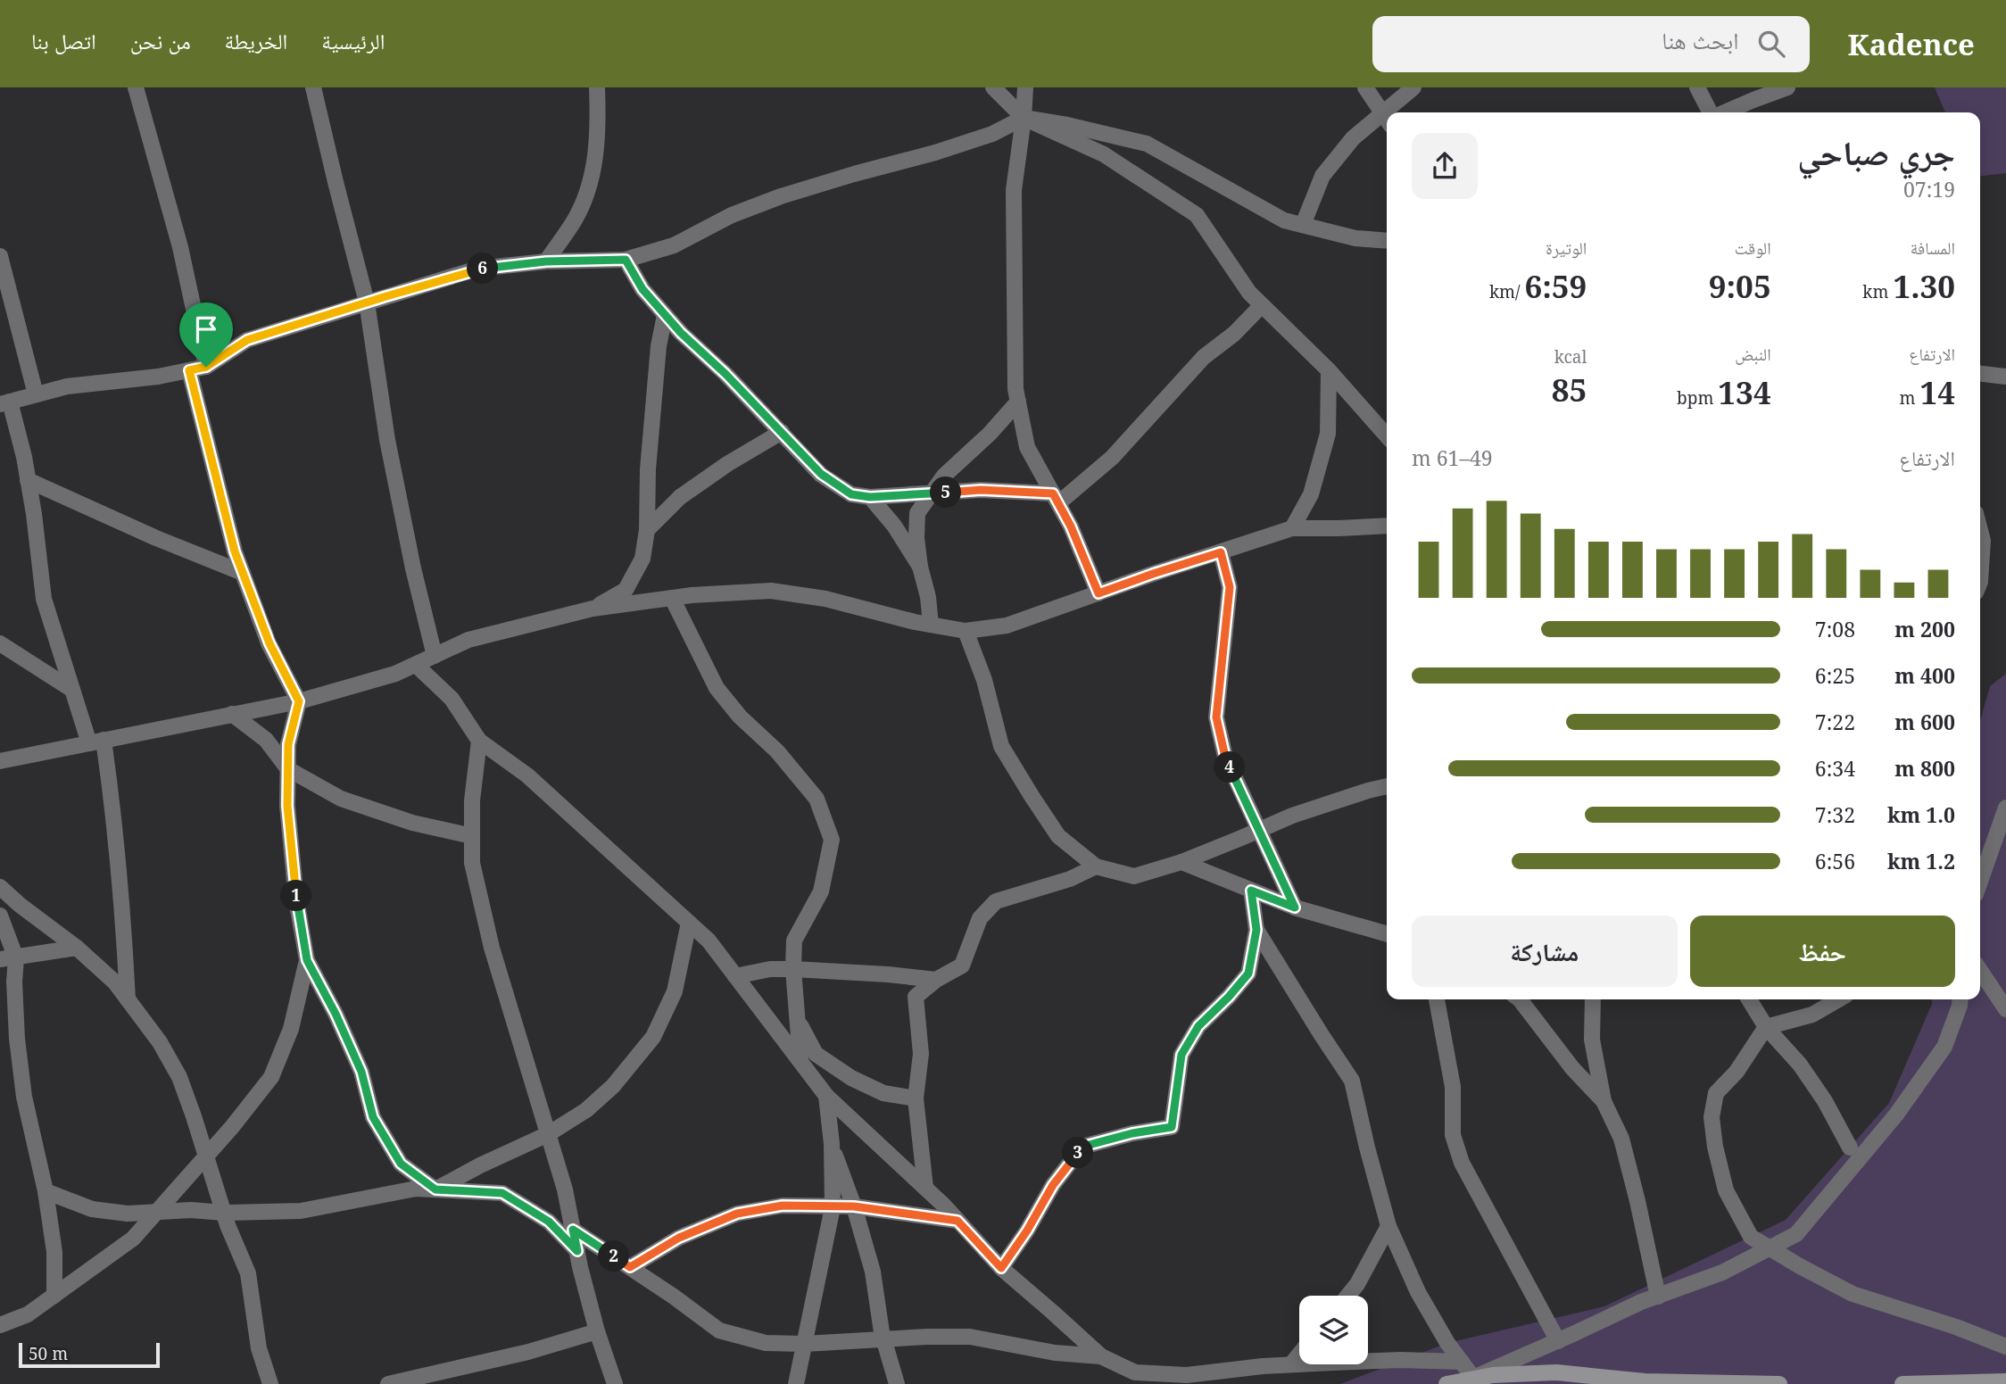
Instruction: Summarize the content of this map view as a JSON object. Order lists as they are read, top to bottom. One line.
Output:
{"scale_bar":"50 m","page":{"header":"Kadence","search":"ابحث هنا","nav":["الرئيسية","الخريطة","من نحن","اتصل بنا"],"heading":["جري صباحي","07:19"],"stats":[["المسافة","1.30 km"],["الوقت","9:05"],["الوتيرة","6:59 /km"],["الارتفاع","14 m"],["النبض","134 bpm"],["kcal","85"]],"pins":["6","5","4","1","3","2"],"chart":["الارتفاع","49–61 m"],"list":[{"name":"200 m","note":"7:08"},{"name":"400 m","note":"6:25"},{"name":"600 m","note":"7:22"},{"name":"800 m","note":"6:34"},{"name":"1.0 km","note":"7:32"},{"name":"1.2 km","note":"6:56"}],"buttons":["حفظ","مشاركة"],"scale":"50 m"}}
